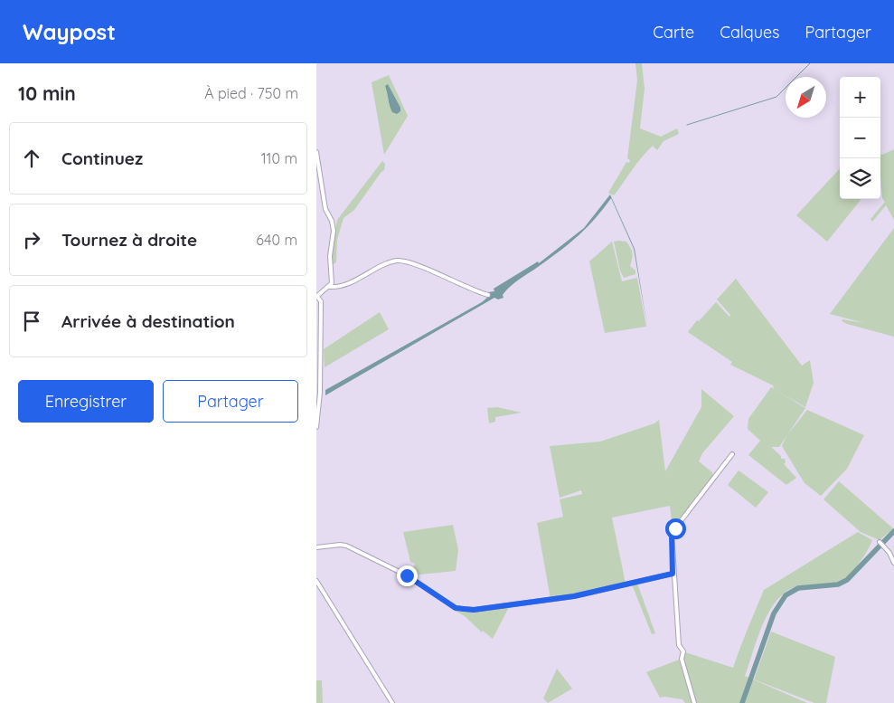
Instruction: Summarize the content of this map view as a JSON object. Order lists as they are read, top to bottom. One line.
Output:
{"north":"bottom left","page":{"header":"Waypost","nav":["Carte","Calques","Partager"],"heading":["10 min","À pied · 750 m"],"map_buttons":["+","−"],"list":[["Continuez","110 m"],["Tournez à droite","640 m"],"Arrivée à destination"],"buttons":["Enregistrer","Partager"]}}
